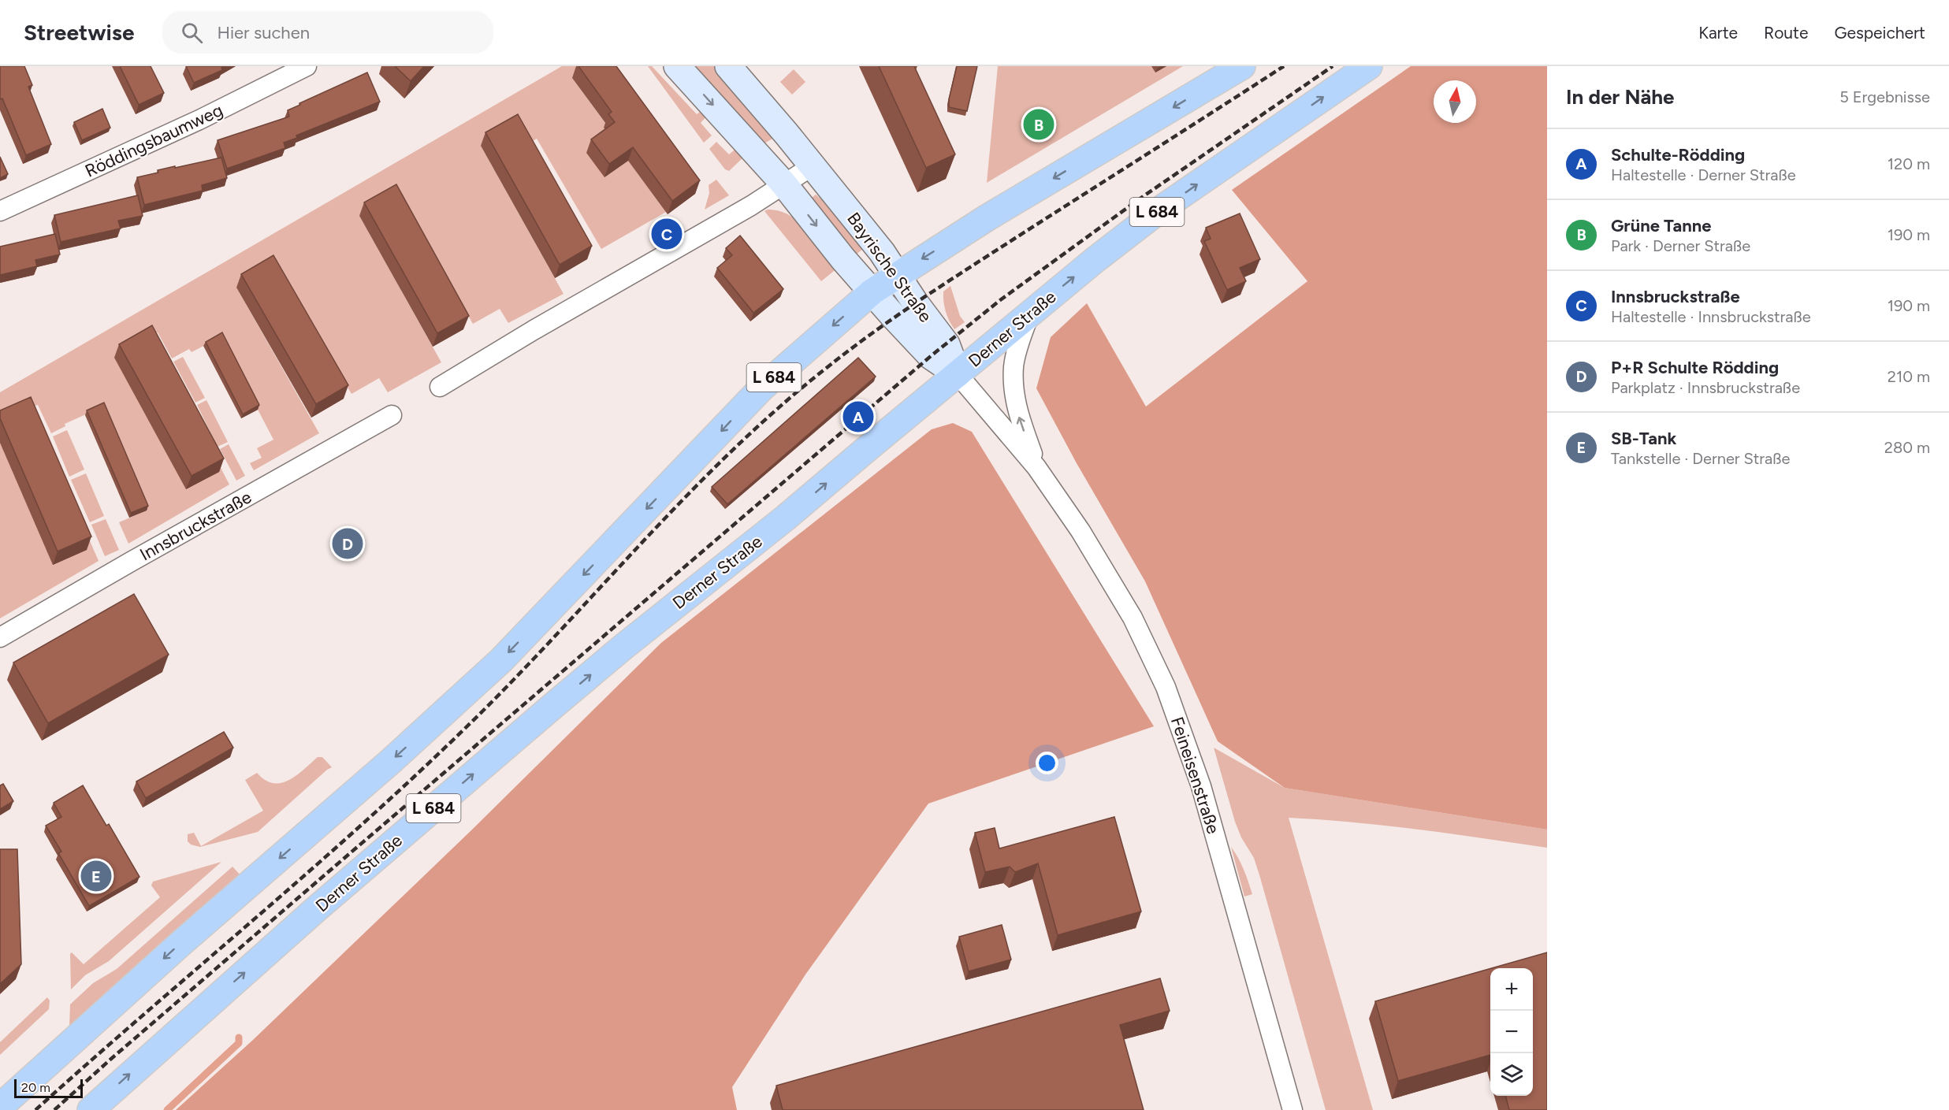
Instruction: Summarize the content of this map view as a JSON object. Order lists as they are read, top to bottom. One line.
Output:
{"streets":{"main road":["L 684","Derner Straße"],"street":["Röddingsbaumweg","Bayrische Straße","Innsbruckstraße","Feineisenstraße"]},"crossings":[["L 684","Bayrische Straße"],["L 684","Feineisenstraße"],["Bayrische Straße","Derner Straße"],["Bayrische Straße","Feineisenstraße"],["Derner Straße","Feineisenstraße"]],"scale_bar":"20 m","north":"top","page":{"header":"Streetwise","search":"Hier suchen","nav":["Karte","Route","Gespeichert"],"heading":["In der Nähe","5 Ergebnisse"],"pins":["B","C","A","D","E"],"list":[{"mark":"A","name":"Schulte-Rödding","note":"Haltestelle · Derner Straße","value":"120 m"},{"mark":"B","name":"Grüne Tanne","note":"Park · Derner Straße","value":"190 m"},{"mark":"C","name":"Innsbruckstraße","note":"Haltestelle · Innsbruckstraße","value":"190 m"},{"mark":"D","name":"P+R Schulte Rödding","note":"Parkplatz · Innsbruckstraße","value":"210 m"},{"mark":"E","name":"SB-Tank","note":"Tankstelle · Derner Straße","value":"280 m"}],"map_buttons":["+","−"],"scale":"20 m"}}
